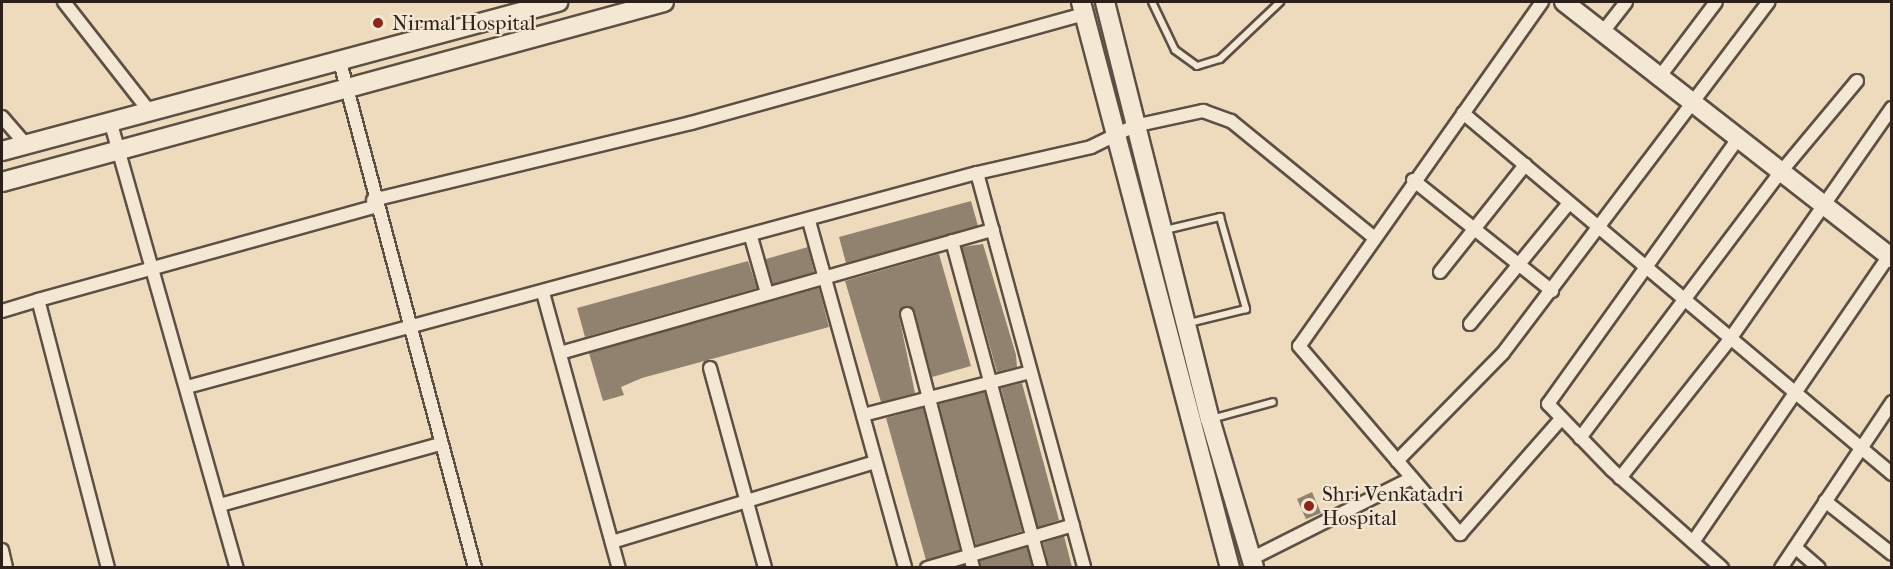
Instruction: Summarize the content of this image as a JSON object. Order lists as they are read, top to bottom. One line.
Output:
{"places":["Nirmal Hospital","Shri Venkatadri Hospital"]}
